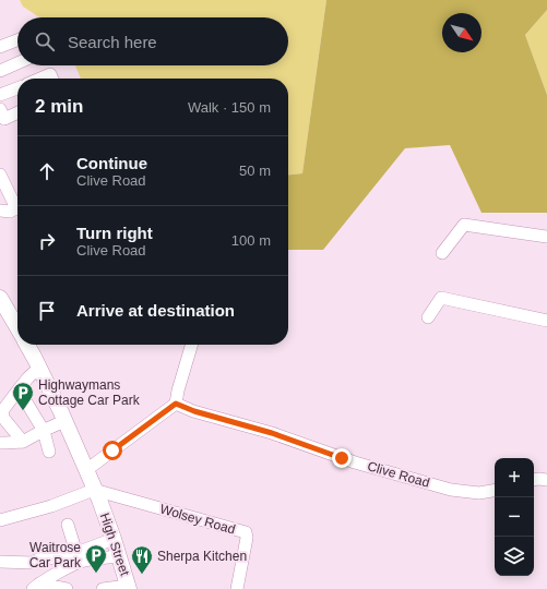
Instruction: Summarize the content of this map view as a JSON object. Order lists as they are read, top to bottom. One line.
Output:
{"streets":{"main road":["High Street"],"street":["Clive Road","Wolsey Road"]},"crossings":[["Wolsey Road","High Street"]],"places":{"parking":["Highwaymans Cottage Car Park","Waitrose Car Park"],"restaurant":["Sherpa Kitchen"]},"north":"bottom right","page":{"search":"Search here","heading":["2 min","Walk · 150 m"],"list":[["Continue","Clive Road","50 m"],["Turn right","Clive Road","100 m"],"Arrive at destination"],"map_buttons":["+","−"]}}
